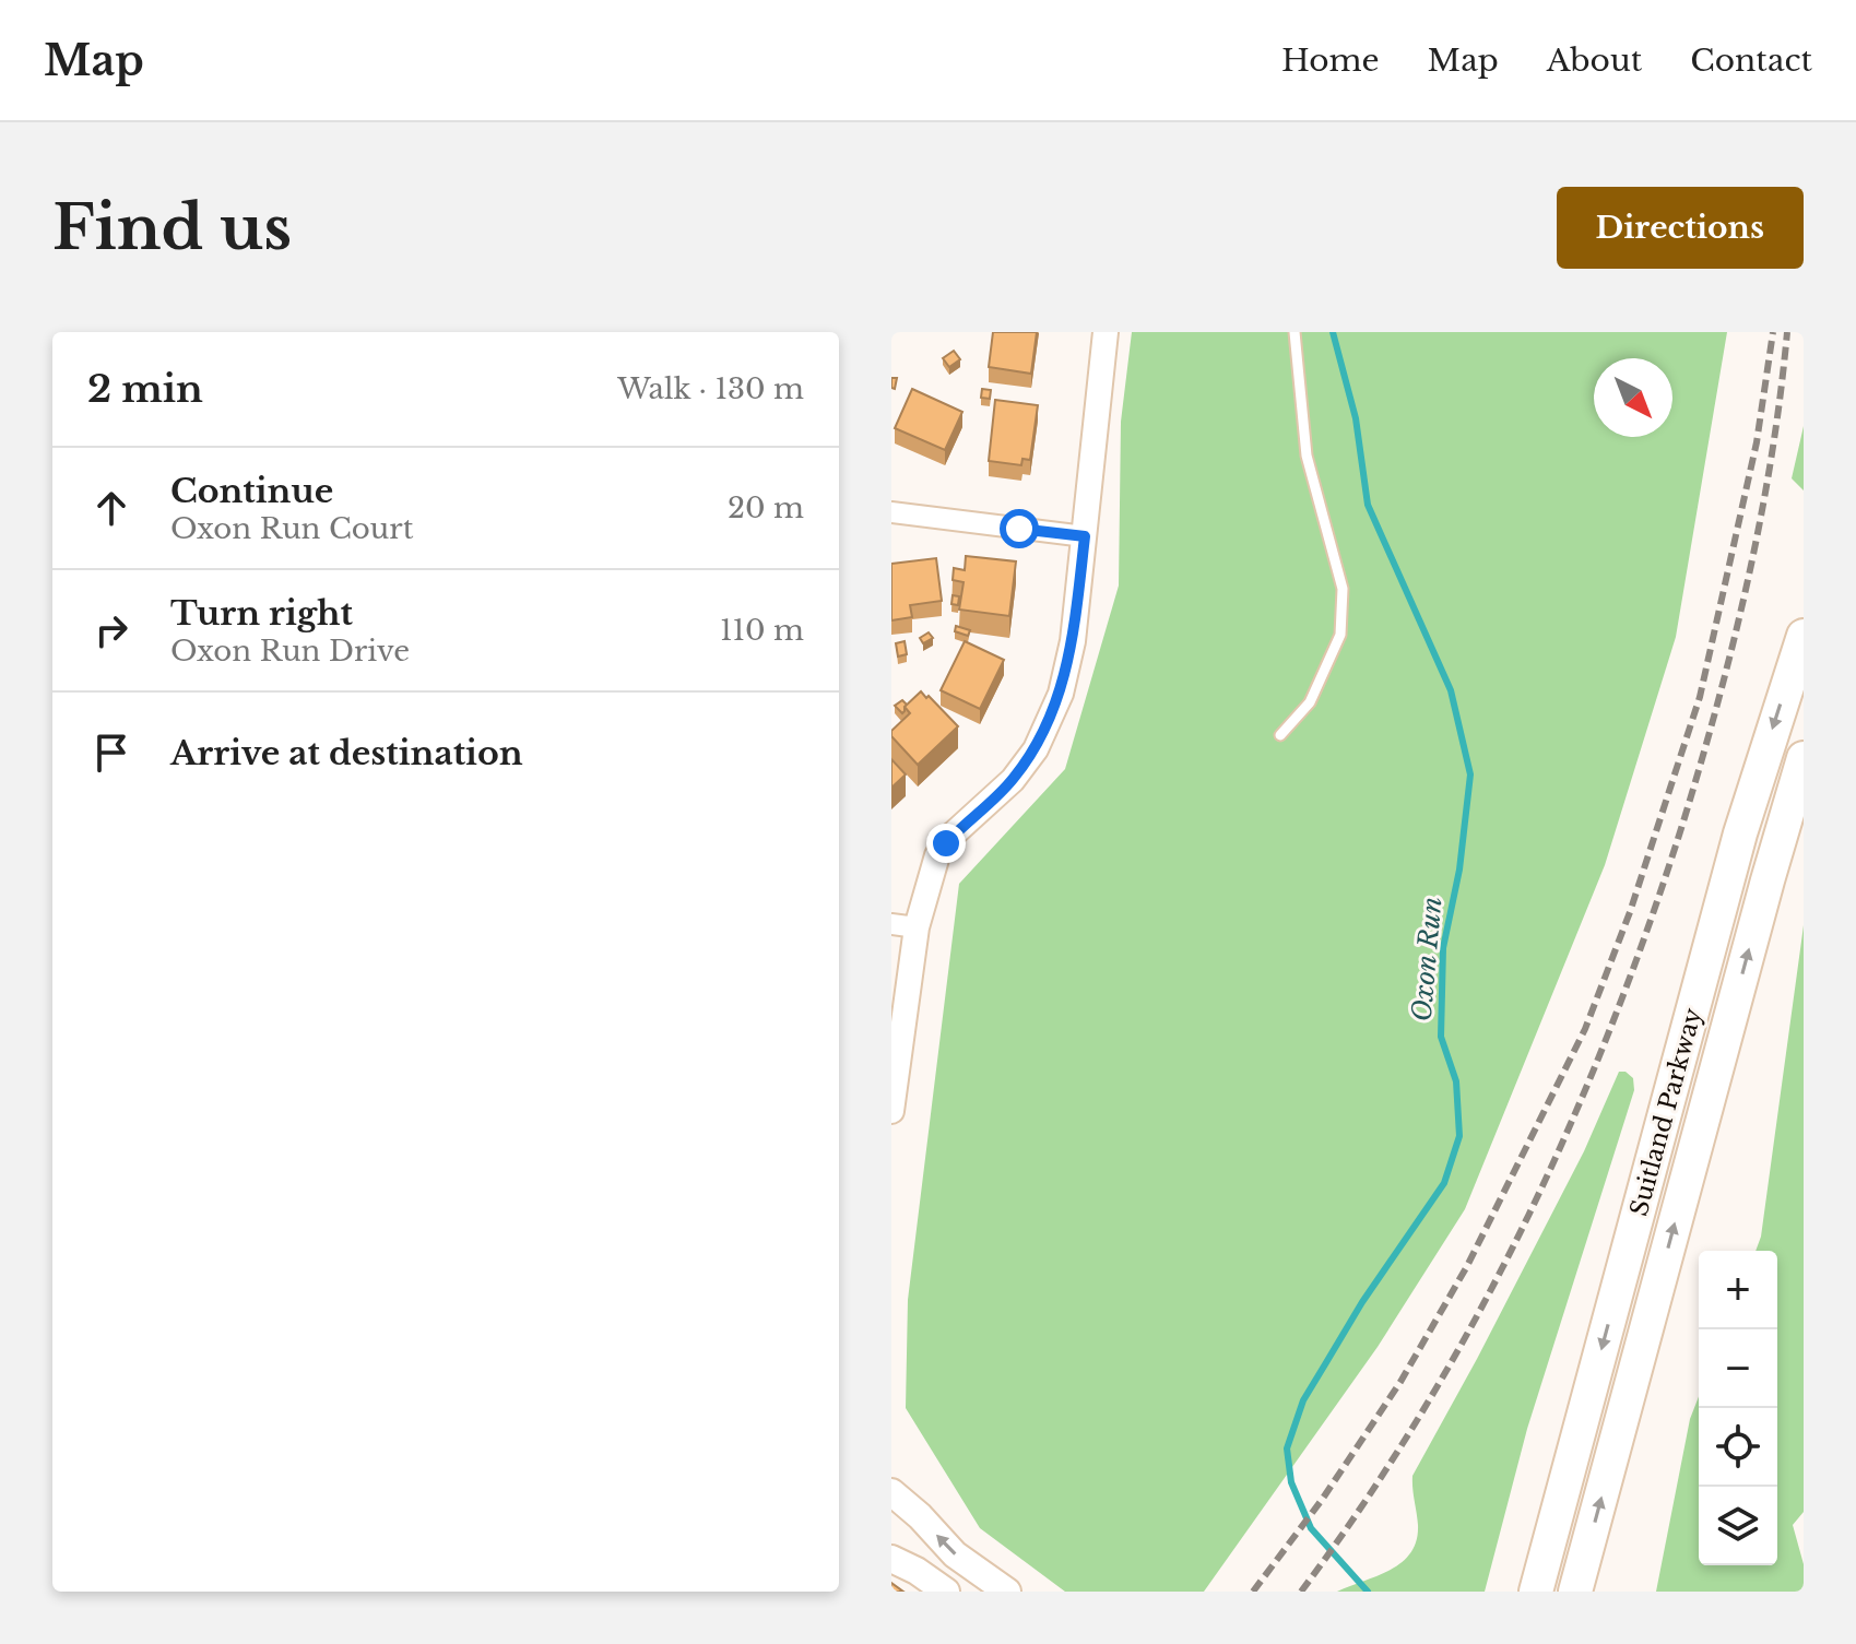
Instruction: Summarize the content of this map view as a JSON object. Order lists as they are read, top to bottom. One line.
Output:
{"streets":{"highway":["Suitland Parkway"]},"water":["Oxon Run"],"north":"bottom right","page":{"header":"Map","nav":["Home","Map","About","Contact"],"buttons":"Directions","title":"Find us","heading":["2 min","Walk · 130 m"],"list":[["Continue","Oxon Run Court","20 m"],["Turn right","Oxon Run Drive","110 m"],"Arrive at destination"],"map_buttons":["+","−"]}}
